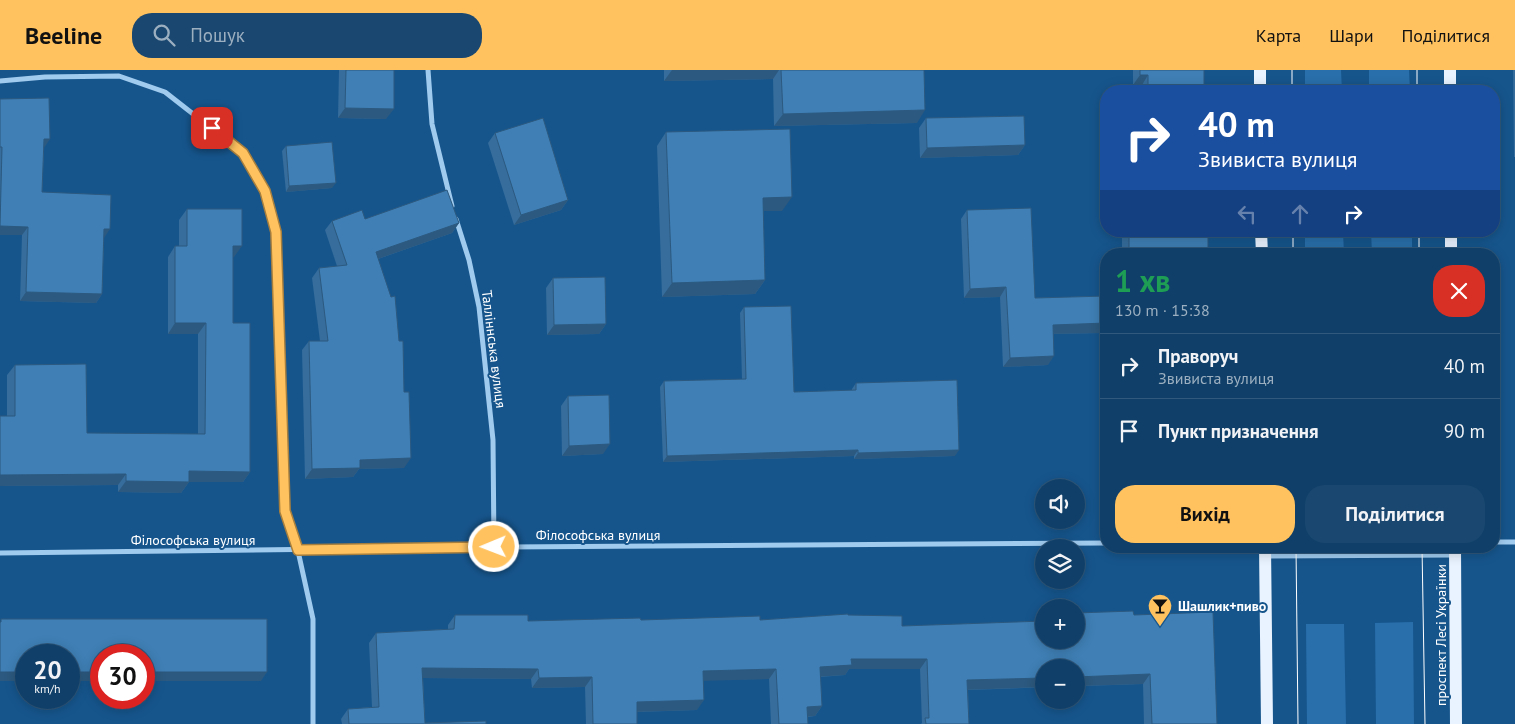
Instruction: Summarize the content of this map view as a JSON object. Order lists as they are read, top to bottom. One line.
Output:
{"streets":{"main road":["проспект Лесі Українки"],"street":["Талліннська вулиця","Філософська вулиця"]},"crossings":[["Талліннська вулиця","Філософська вулиця"]],"places":{"bar":["Шашлик+пиво"]},"page":{"header":"Beeline","search":"Пошук","nav":["Карта","Шари","Поділитися"],"turn":["40 m","Звивиста вулиця"],"heading":["1 хв","130 m · 15:38"],"list":[{"name":"Праворуч","note":"Звивиста вулиця","value":"40 m"},{"name":"Пункт призначення","value":"90 m"}],"buttons":["Вихід","Поділитися"],"map_buttons":["+","−"],"speed":"20 km/h","limit":"30"}}
